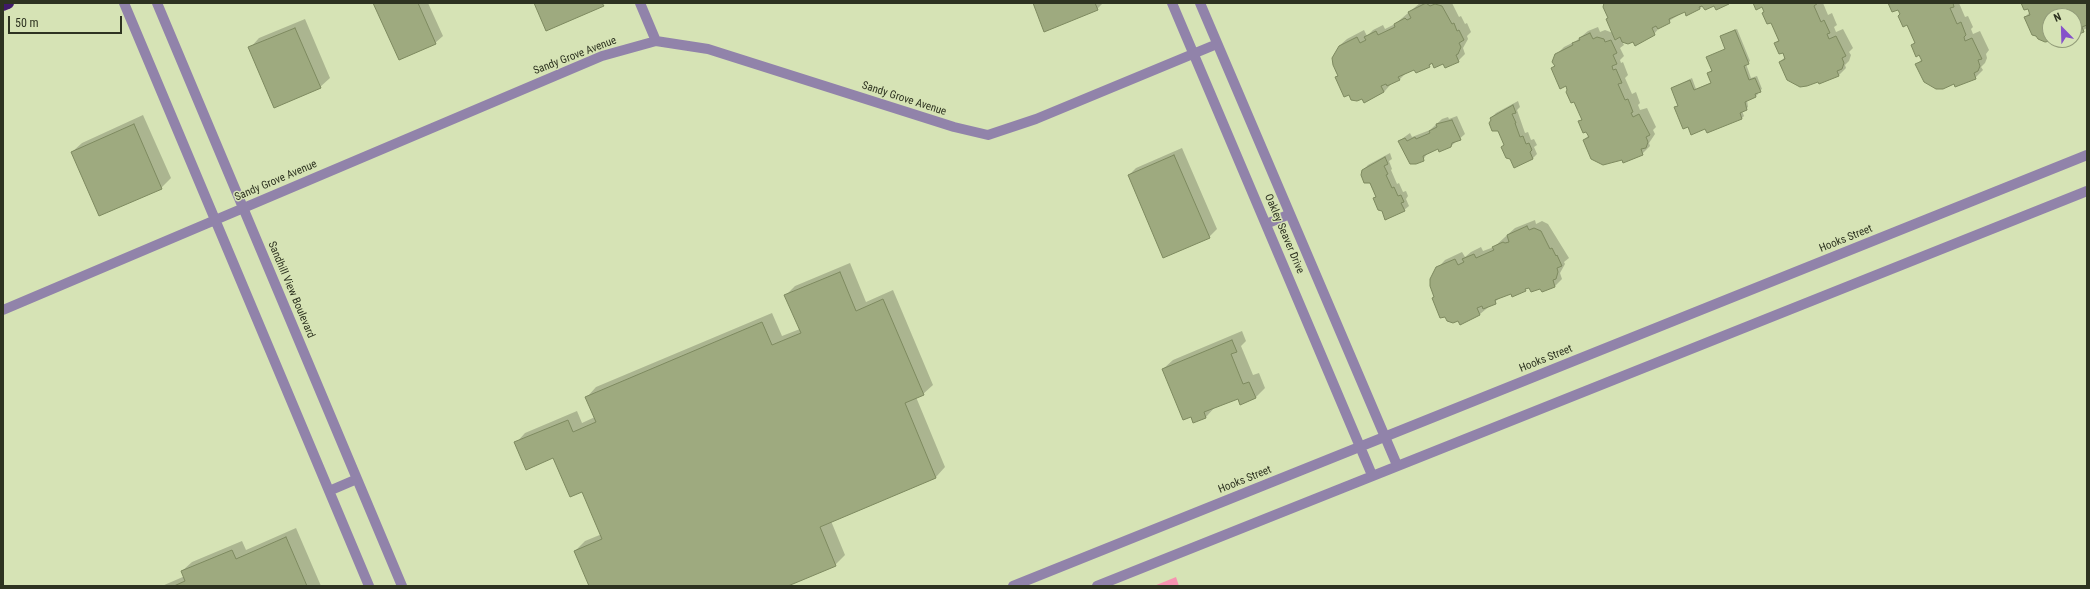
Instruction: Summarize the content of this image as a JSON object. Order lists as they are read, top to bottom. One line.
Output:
{"streets":{"street":["Sandy Grove Avenue","Oakley Seaver Drive","Hooks Street","Sandhill View Boulevard"]},"crossings":[["Sandy Grove Avenue","Oakley Seaver Drive"],["Sandy Grove Avenue","Sandhill View Boulevard"],["Oakley Seaver Drive","Hooks Street"]],"scale_bar":"50 m","north":"top left"}
